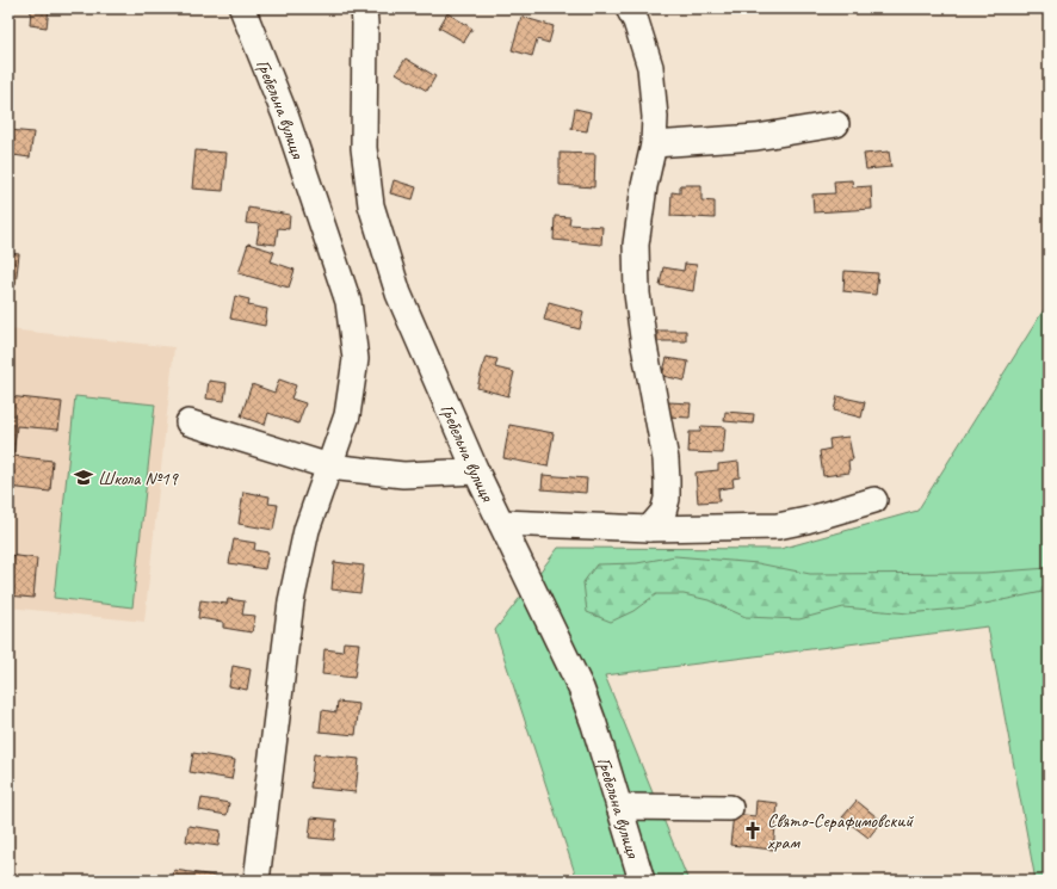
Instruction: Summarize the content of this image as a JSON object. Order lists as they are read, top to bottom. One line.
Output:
{"streets":{"street":["Гребельна вулиця"]},"places":{"school or university":["Школа №19"],"church":["Свято-Серафимовский храм"]}}
